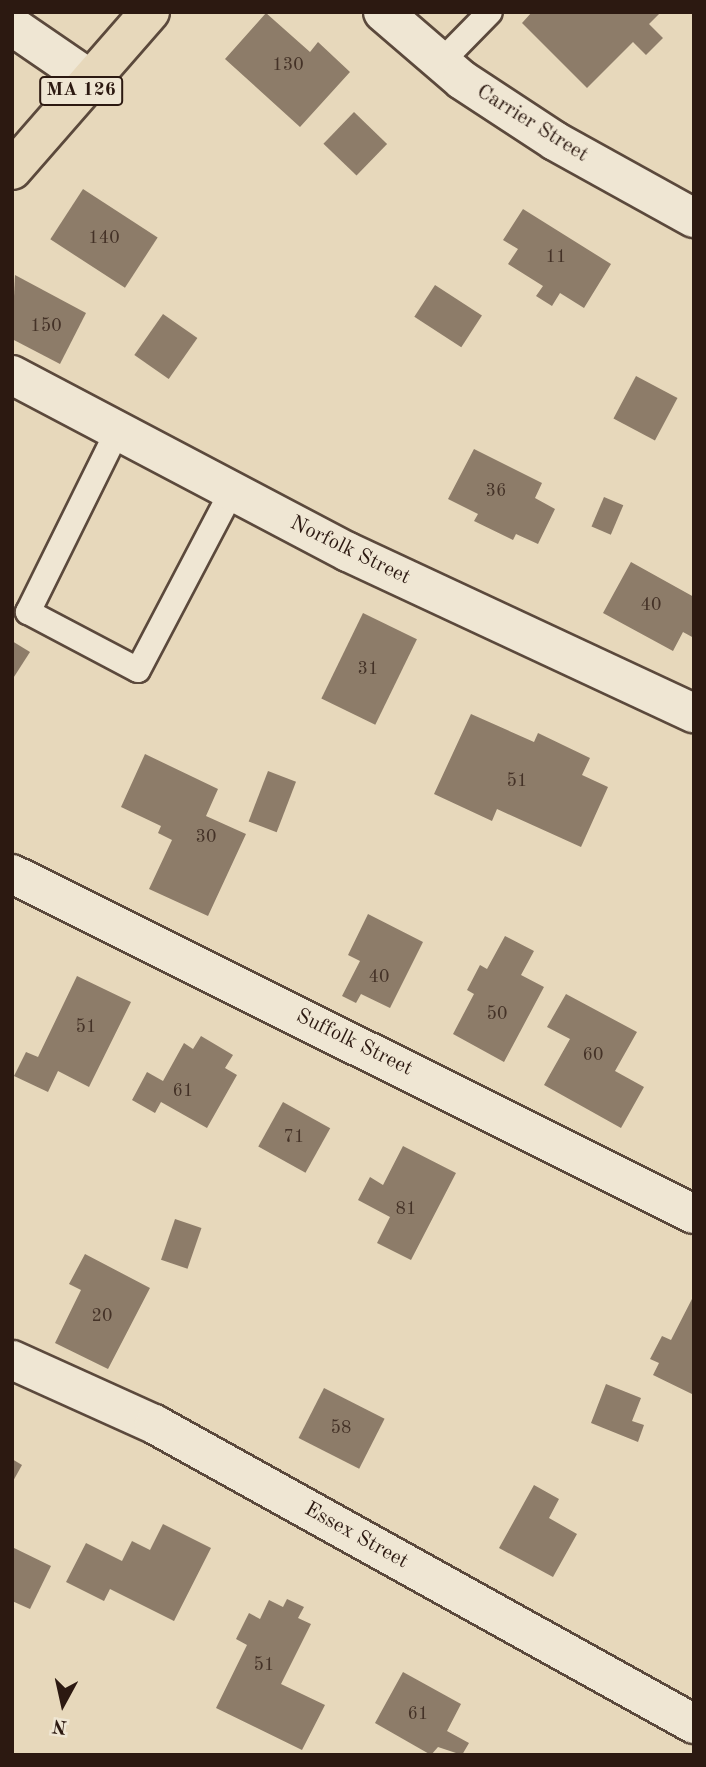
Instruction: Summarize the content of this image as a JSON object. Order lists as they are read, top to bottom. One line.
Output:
{"streets":{"main road":["MA 126"],"street":["Carrier Street","Norfolk Street","Suffolk Street","Essex Street"]},"house_numbers":["130","140","11","150","36","40","31","51","30","40","50","51","60","61","71","81","20","58","51","61"],"north":"bottom"}
